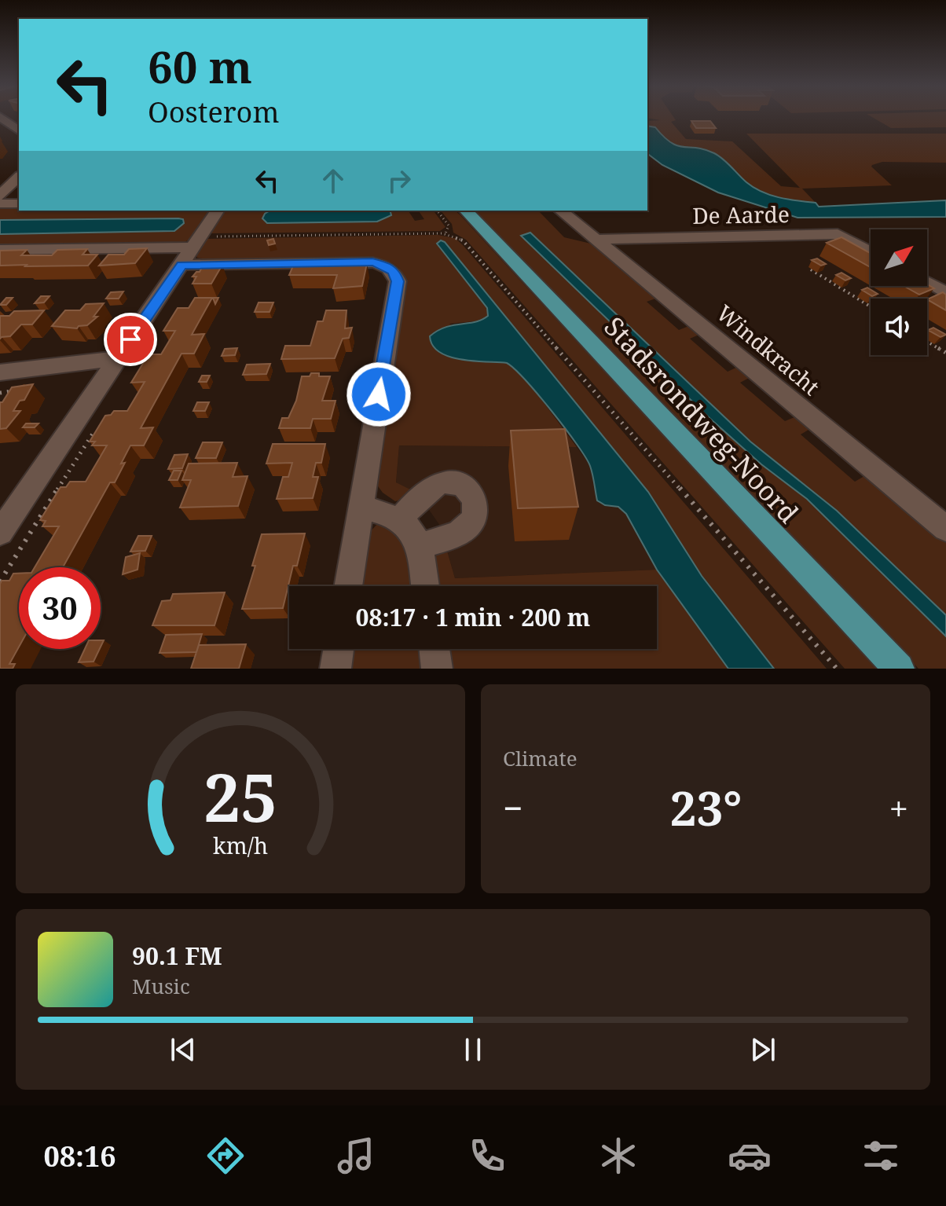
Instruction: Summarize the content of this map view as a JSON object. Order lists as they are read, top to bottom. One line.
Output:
{"streets":{"main road":["Stadsrondweg-Noord"],"street":["De Aarde","Windkracht"]},"crossings":[["De Aarde","Windkracht"]],"north":"top right","page":{"turn":["60 m","Oosterom"],"limit":"30","trip":"08:17 · 1 min · 200 m","tile":"Climate","heat":["−","23°","+"],"song":["90.1 FM","Music"],"tabs":"08:16","gauge":["25","km/h"]}}
